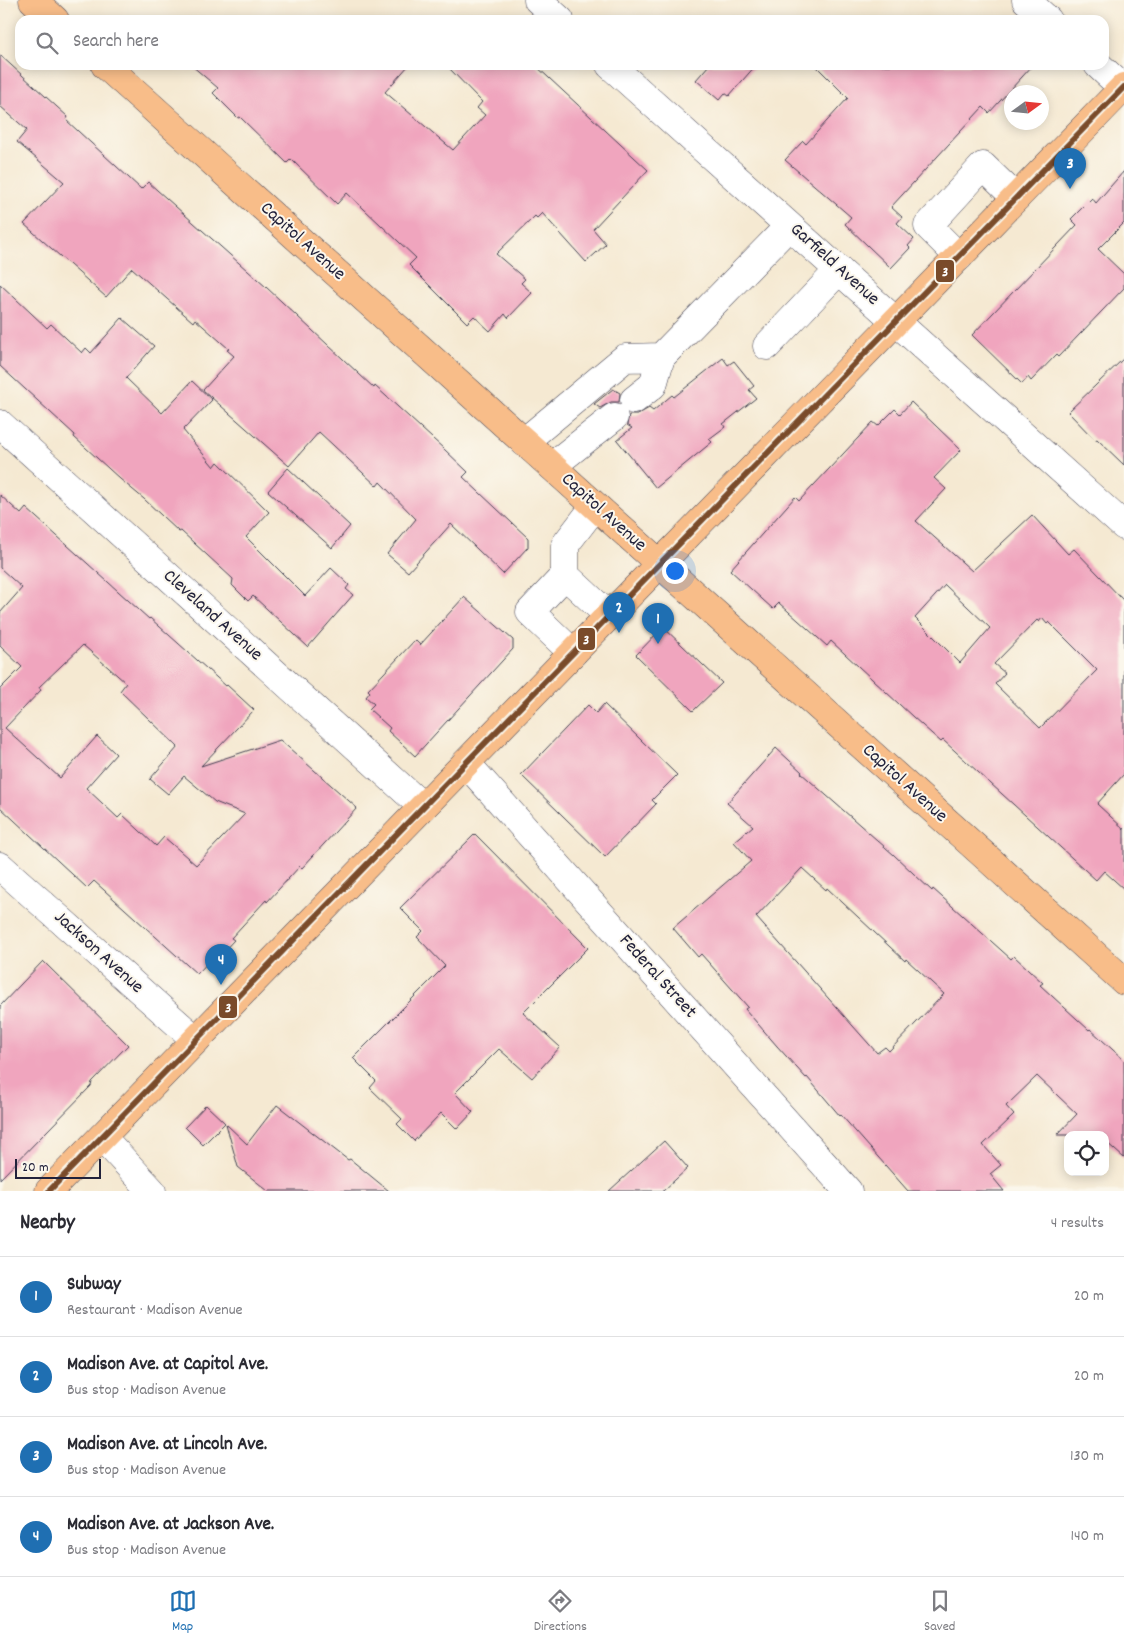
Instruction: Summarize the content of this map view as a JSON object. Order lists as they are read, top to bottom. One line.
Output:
{"streets":{"main road":["Capitol Avenue"],"street":["Garfield Avenue","Cleveland Avenue","Jackson Avenue","Federal Street"]},"lines":["transit line 3"],"scale_bar":"20 m","north":"right","page":{"search":"Search here","pins":["3","2","1","4"],"scale":"20 m","heading":["Nearby","4 results"],"list":[{"mark":"1","name":"Subway","note":"Restaurant · Madison Avenue","value":"20 m"},{"mark":"2","name":"Madison Ave. at Capitol Ave.","note":"Bus stop · Madison Avenue","value":"20 m"},{"mark":"3","name":"Madison Ave. at Lincoln Ave.","note":"Bus stop · Madison Avenue","value":"130 m"},{"mark":"4","name":"Madison Ave. at Jackson Ave.","note":"Bus stop · Madison Avenue","value":"140 m"}],"nav":["Map","Directions","Saved"]}}
